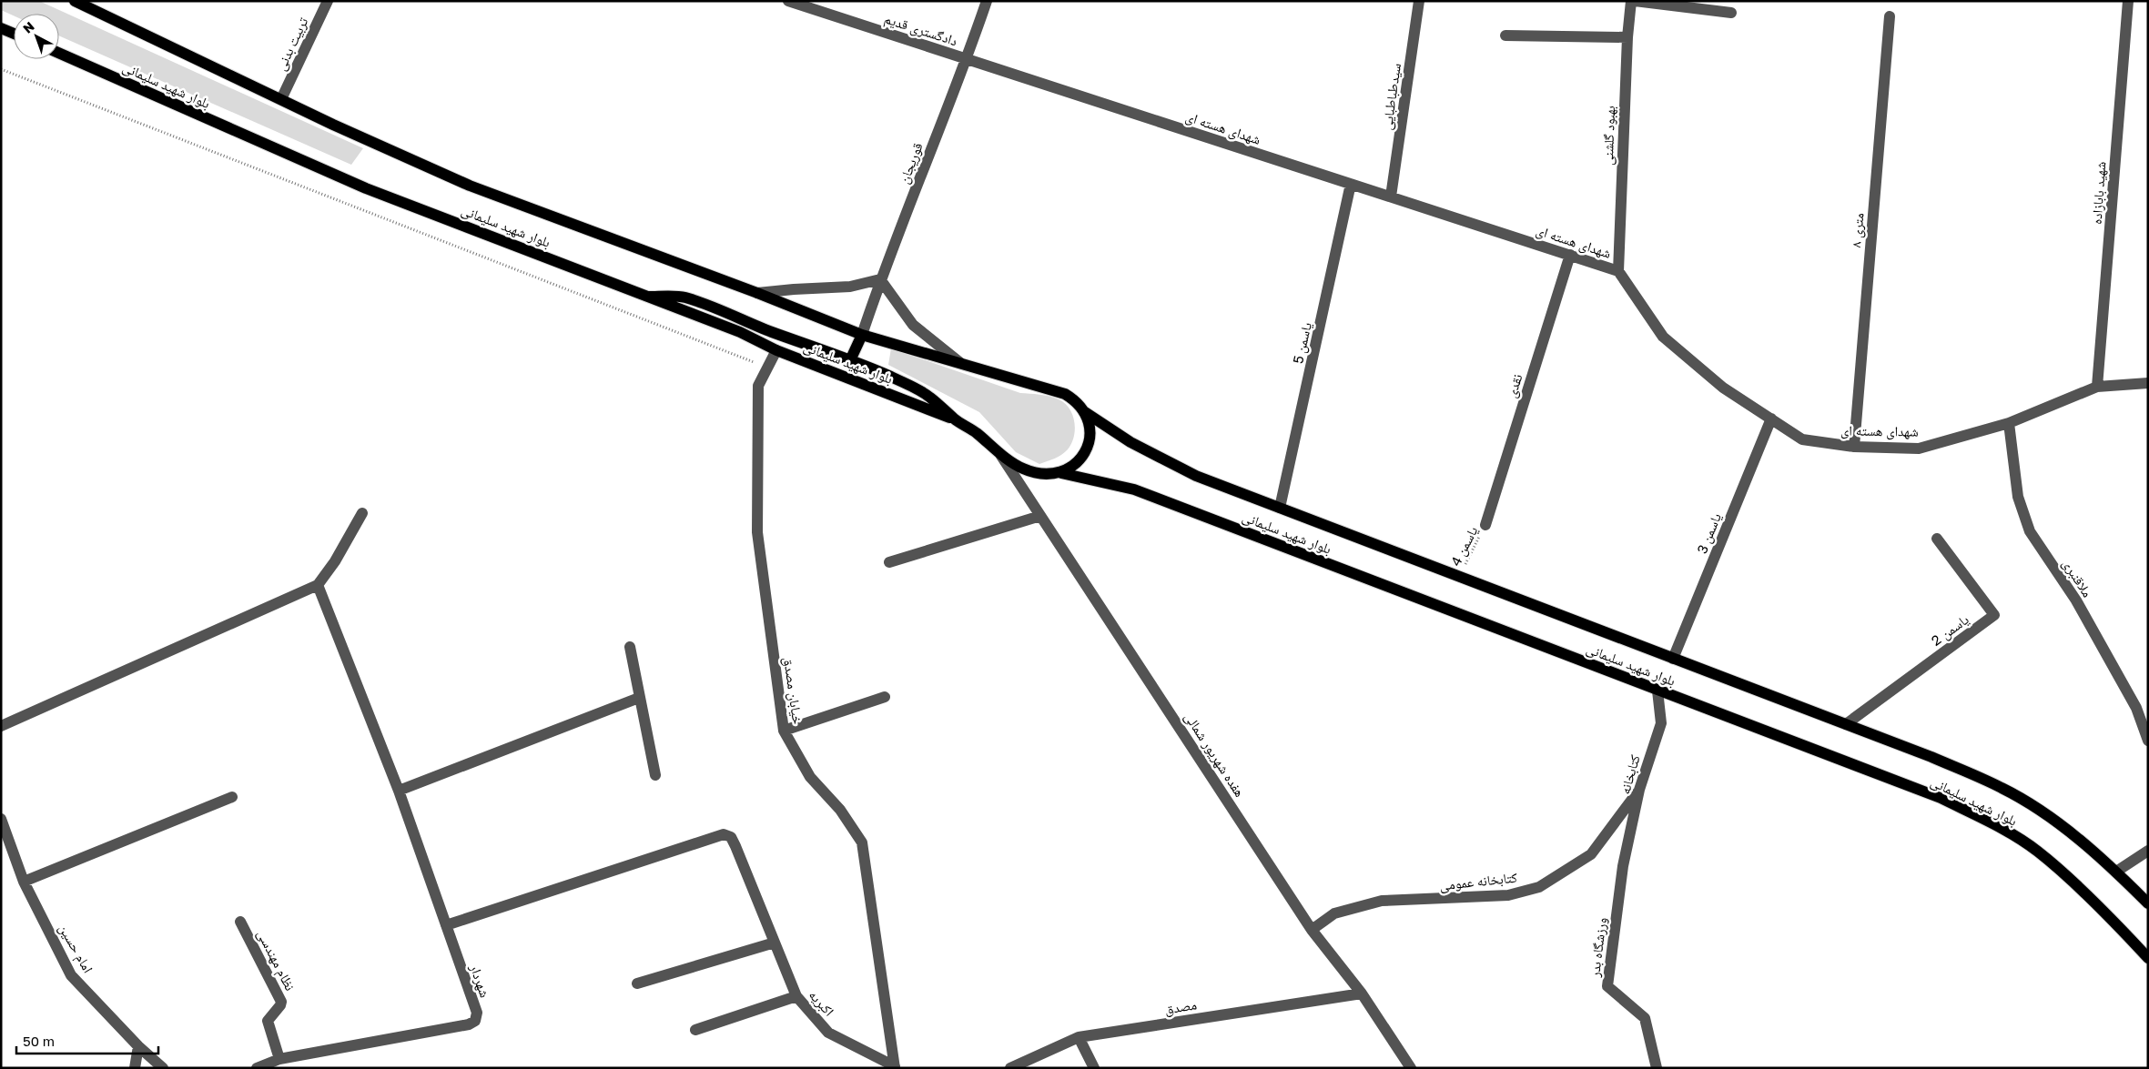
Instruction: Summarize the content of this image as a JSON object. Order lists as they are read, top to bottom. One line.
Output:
{"streets":{"main road":["بلوار شهید سلیمانی"],"street":["دادگستری قدیم","تربیت بدنی","سیدطباطبایی","شهدای هسته ای","بهبود گلشنی","قوریجان","شهید بابازاده","۸ متری","یاسمن 5","نقدی","یاسمن 3","ملاقنبری","یاسمن 2","خیابان مصدق","هفده شهریور شمالی","کتابخانه","کتابخانه عمومی","ورزشگاه بدر","امام حسین","نظام مهندسی","شهردار","اکبریه","مصدق"],"path":["یاسمن 4"]},"crossings":[["دادگستری قدیم","شهدای هسته ای"],["دادگستری قدیم","قوریجان"],["تربیت بدنی","بلوار شهید سلیمانی"],["بلوار شهید سلیمانی","قوریجان"],["بلوار شهید سلیمانی","یاسمن 5"],["بلوار شهید سلیمانی","یاسمن 3"],["بلوار شهید سلیمانی","یاسمن 4"],["بلوار شهید سلیمانی","یاسمن 2"],["بلوار شهید سلیمانی","خیابان مصدق"],["بلوار شهید سلیمانی","هفده شهریور شمالی"],["بلوار شهید سلیمانی","کتابخانه"],["سیدطباطبایی","شهدای هسته ای"],["شهدای هسته ای","بهبود گلشنی"],["شهدای هسته ای","قوریجان"],["شهدای هسته ای","شهید بابازاده"],["شهدای هسته ای","۸ متری"],["شهدای هسته ای","یاسمن 5"],["شهدای هسته ای","نقدی"],["شهدای هسته ای","یاسمن 3"],["شهدای هسته ای","ملاقنبری"],["نقدی","یاسمن 4"],["خیابان مصدق","اکبریه"],["هفده شهریور شمالی","کتابخانه عمومی"],["هفده شهریور شمالی","مصدق"],["کتابخانه","کتابخانه عمومی"],["کتابخانه","ورزشگاه بدر"],["نظام مهندسی","شهردار"]],"scale_bar":"50 m","north":"top left"}
